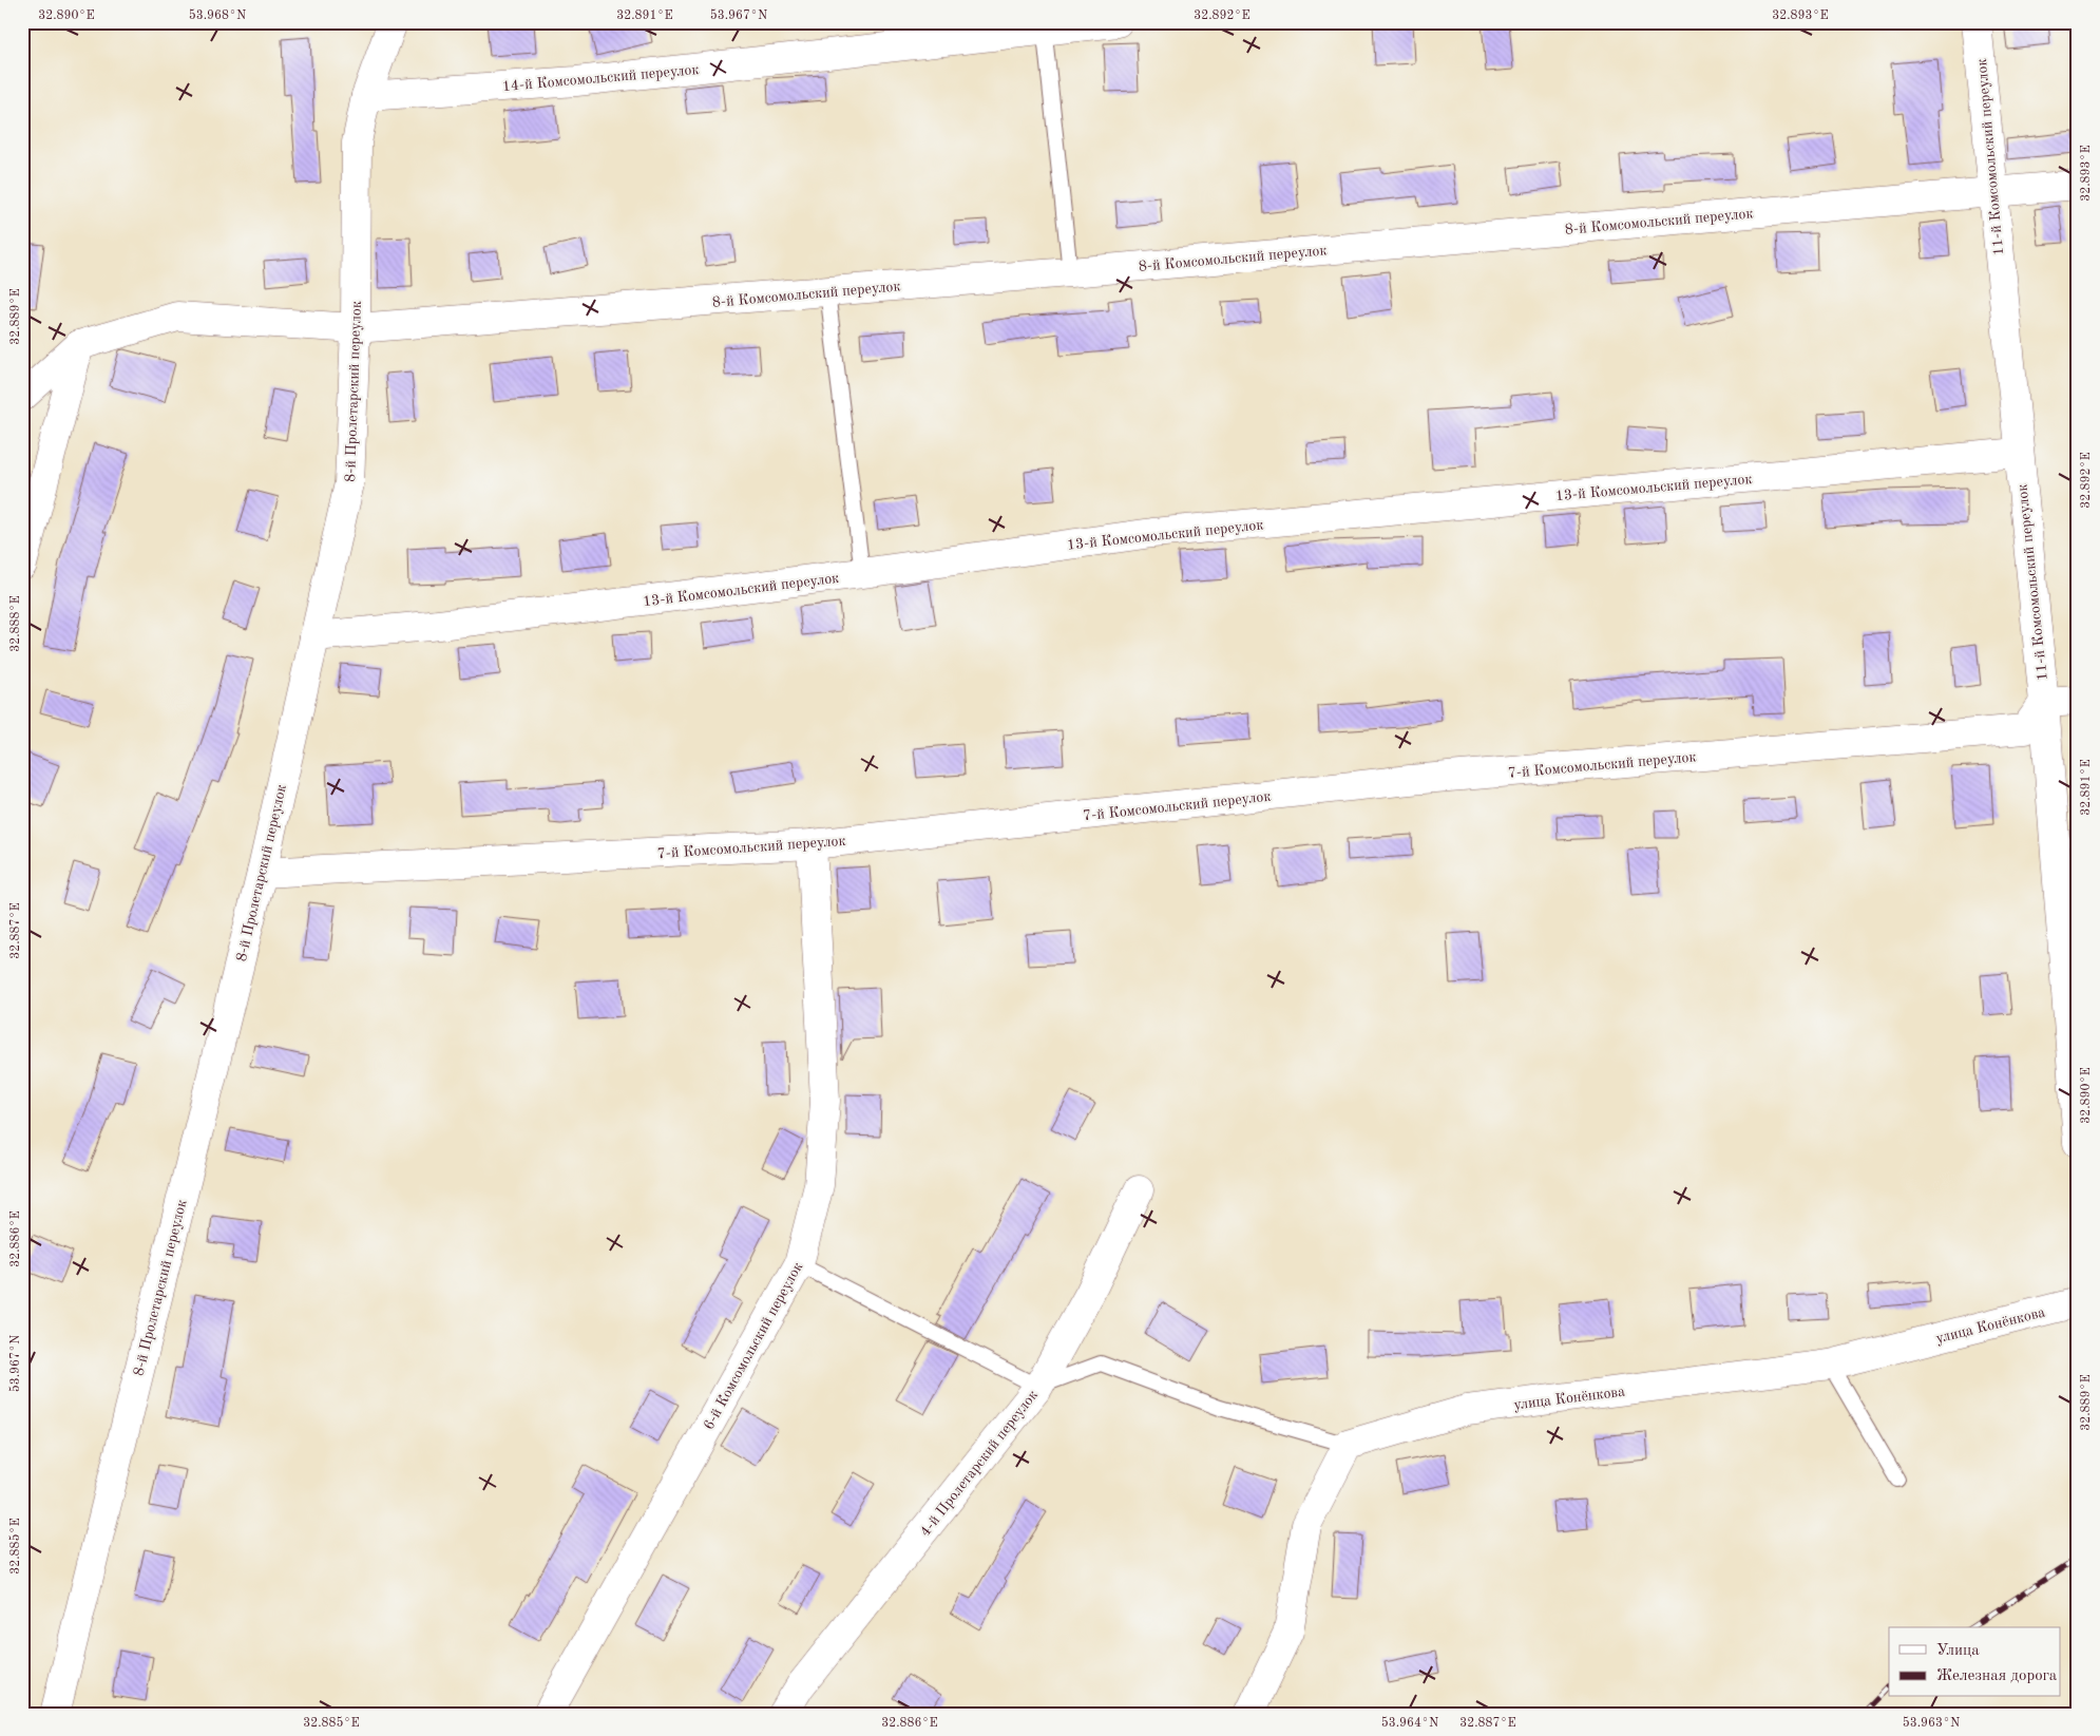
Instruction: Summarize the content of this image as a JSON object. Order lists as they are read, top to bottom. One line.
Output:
{"streets":{"street":["14-й Комсомольский переулок","11-й Комсомольский переулок","8-й Комсомольский переулок","8-й Пролетарский переулок","13-й Комсомольский переулок","7-й Комсомольский переулок","улица Конёнкова","6-й Комсомольский переулок","4-й Пролетарский переулок"]},"crossings":[["14-й Комсомольский переулок","8-й Пролетарский переулок"],["11-й Комсомольский переулок","8-й Комсомольский переулок"],["11-й Комсомольский переулок","13-й Комсомольский переулок"],["11-й Комсомольский переулок","7-й Комсомольский переулок"],["8-й Комсомольский переулок","8-й Пролетарский переулок"],["8-й Пролетарский переулок","13-й Комсомольский переулок"],["8-й Пролетарский переулок","7-й Комсомольский переулок"],["7-й Комсомольский переулок","6-й Комсомольский переулок"]],"legend":["Улица","Железная дорога"],"coordinates":["32.890°E","53.968°N","32.891°E","53.967°N","32.892°E","32.893°E","32.889°E","32.888°E","32.887°E","32.886°E","32.885°E","53.964°N","53.963°N"]}
